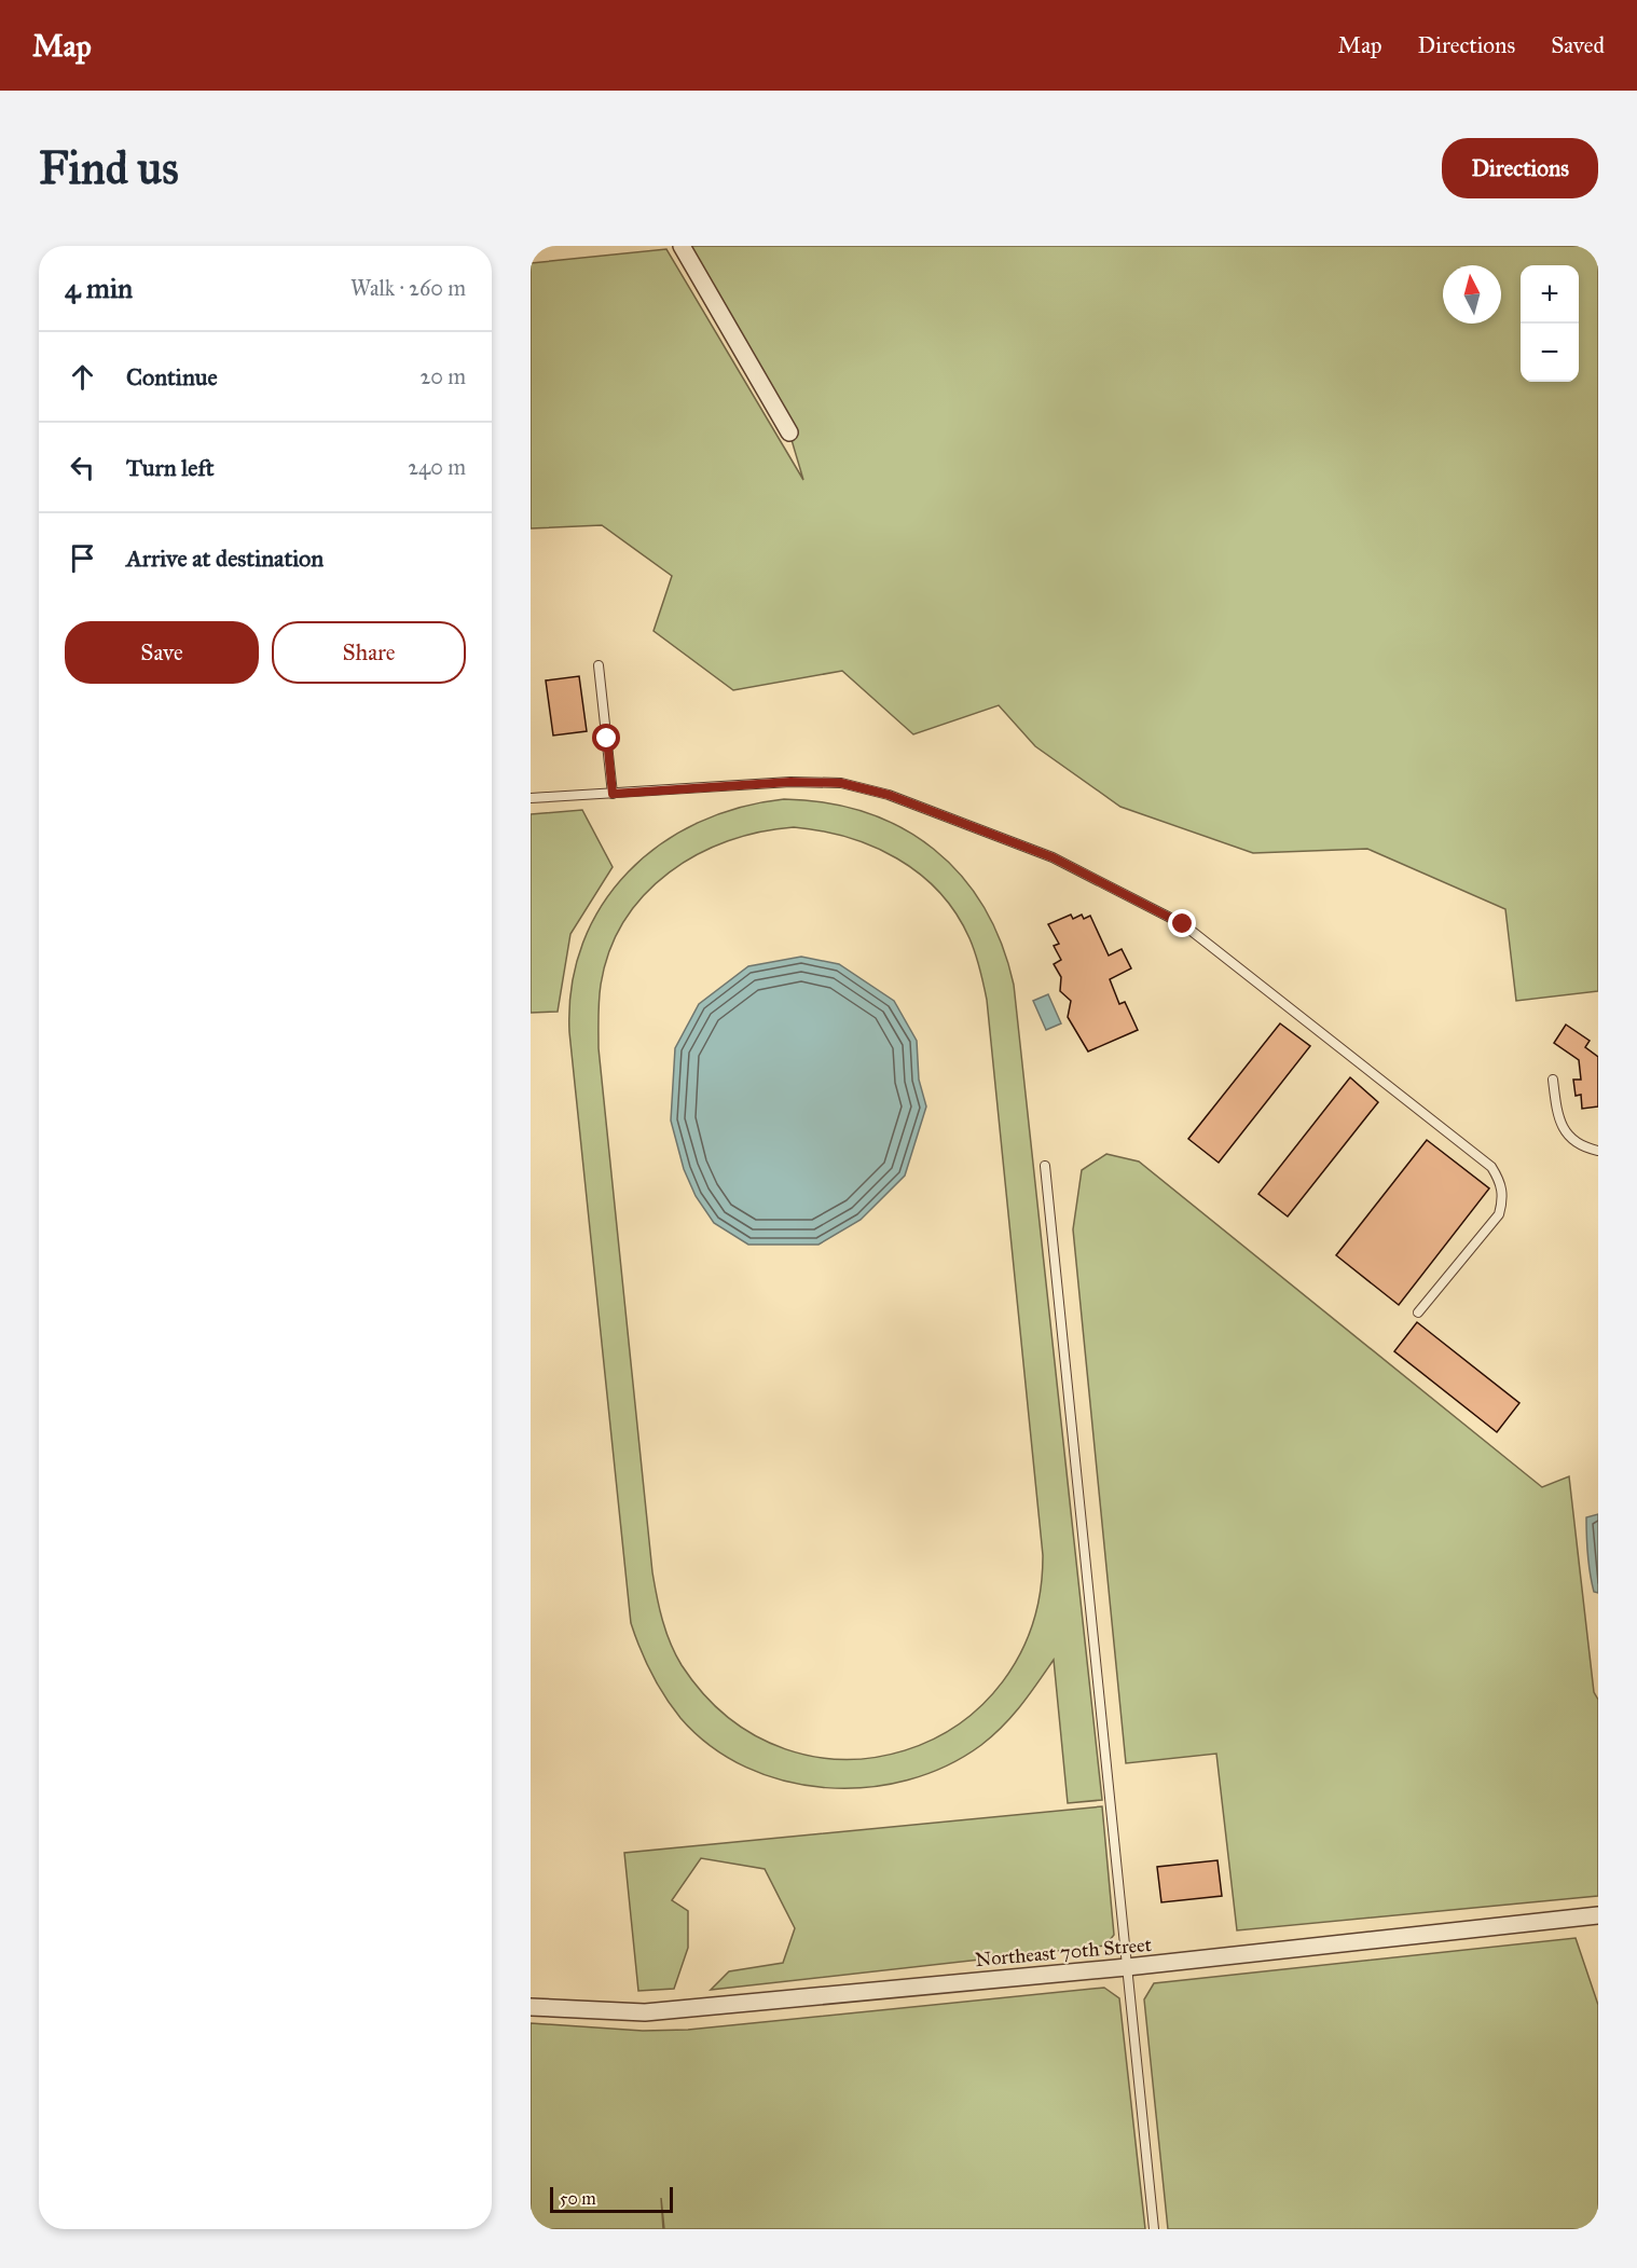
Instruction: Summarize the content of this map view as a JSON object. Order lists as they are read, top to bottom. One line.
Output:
{"streets":{"street":["Northeast 70th Street"]},"scale_bar":"50 m","north":"top","page":{"header":"Map","nav":["Map","Directions","Saved"],"buttons":["Directions",["Save","Share"]],"title":"Find us","heading":["4 min","Walk · 260 m"],"map_buttons":["+","−"],"list":[["Continue","20 m"],["Turn left","240 m"],"Arrive at destination"],"scale":"50 m"}}
